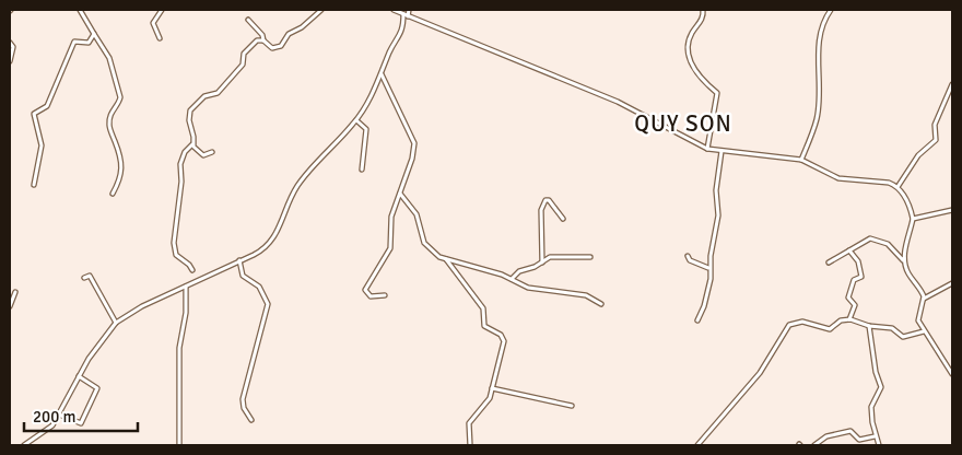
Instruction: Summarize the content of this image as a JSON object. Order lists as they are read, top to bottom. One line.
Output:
{"districts":["QUY SON"],"scale_bar":"200 m"}
